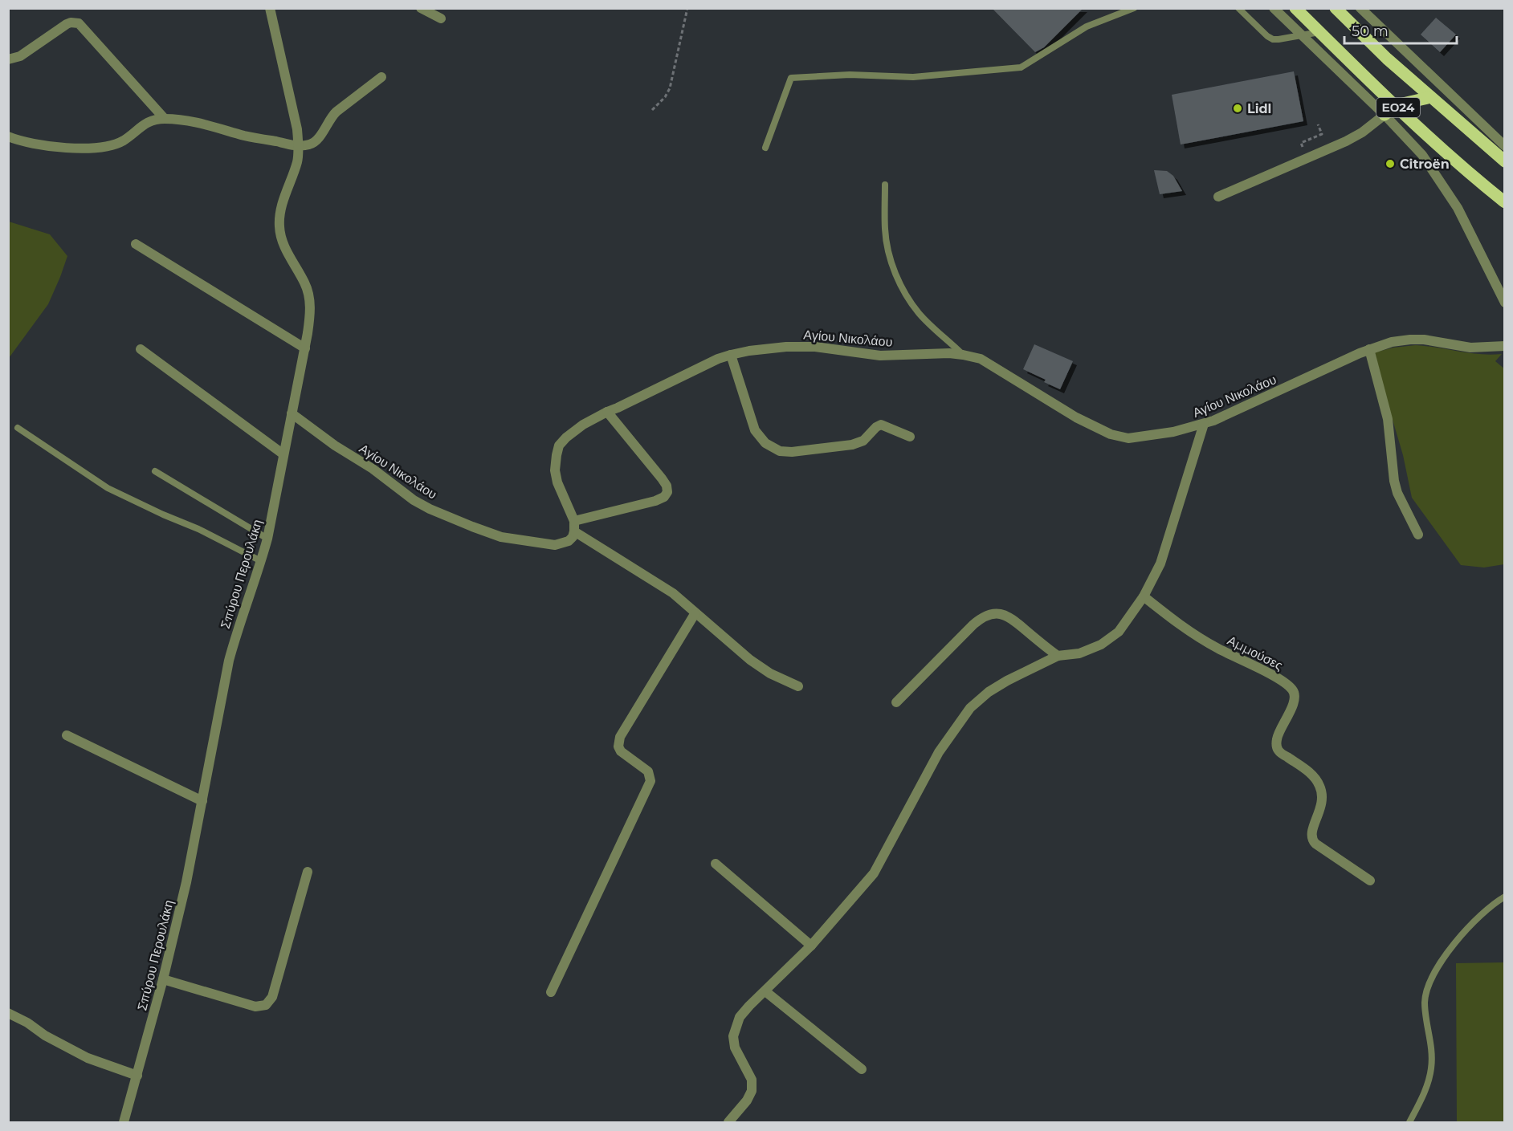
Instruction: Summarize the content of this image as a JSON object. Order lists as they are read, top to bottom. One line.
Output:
{"streets":{"main road":["ΕΟ24"],"street":["Αγίου Νικολάου","Σπύρου Περουλάκη","Αμμούσες"]},"crossings":[["Αγίου Νικολάου","Σπύρου Περουλάκη"]],"places":["Lidl","Citroën"],"scale_bar":"50 m"}
